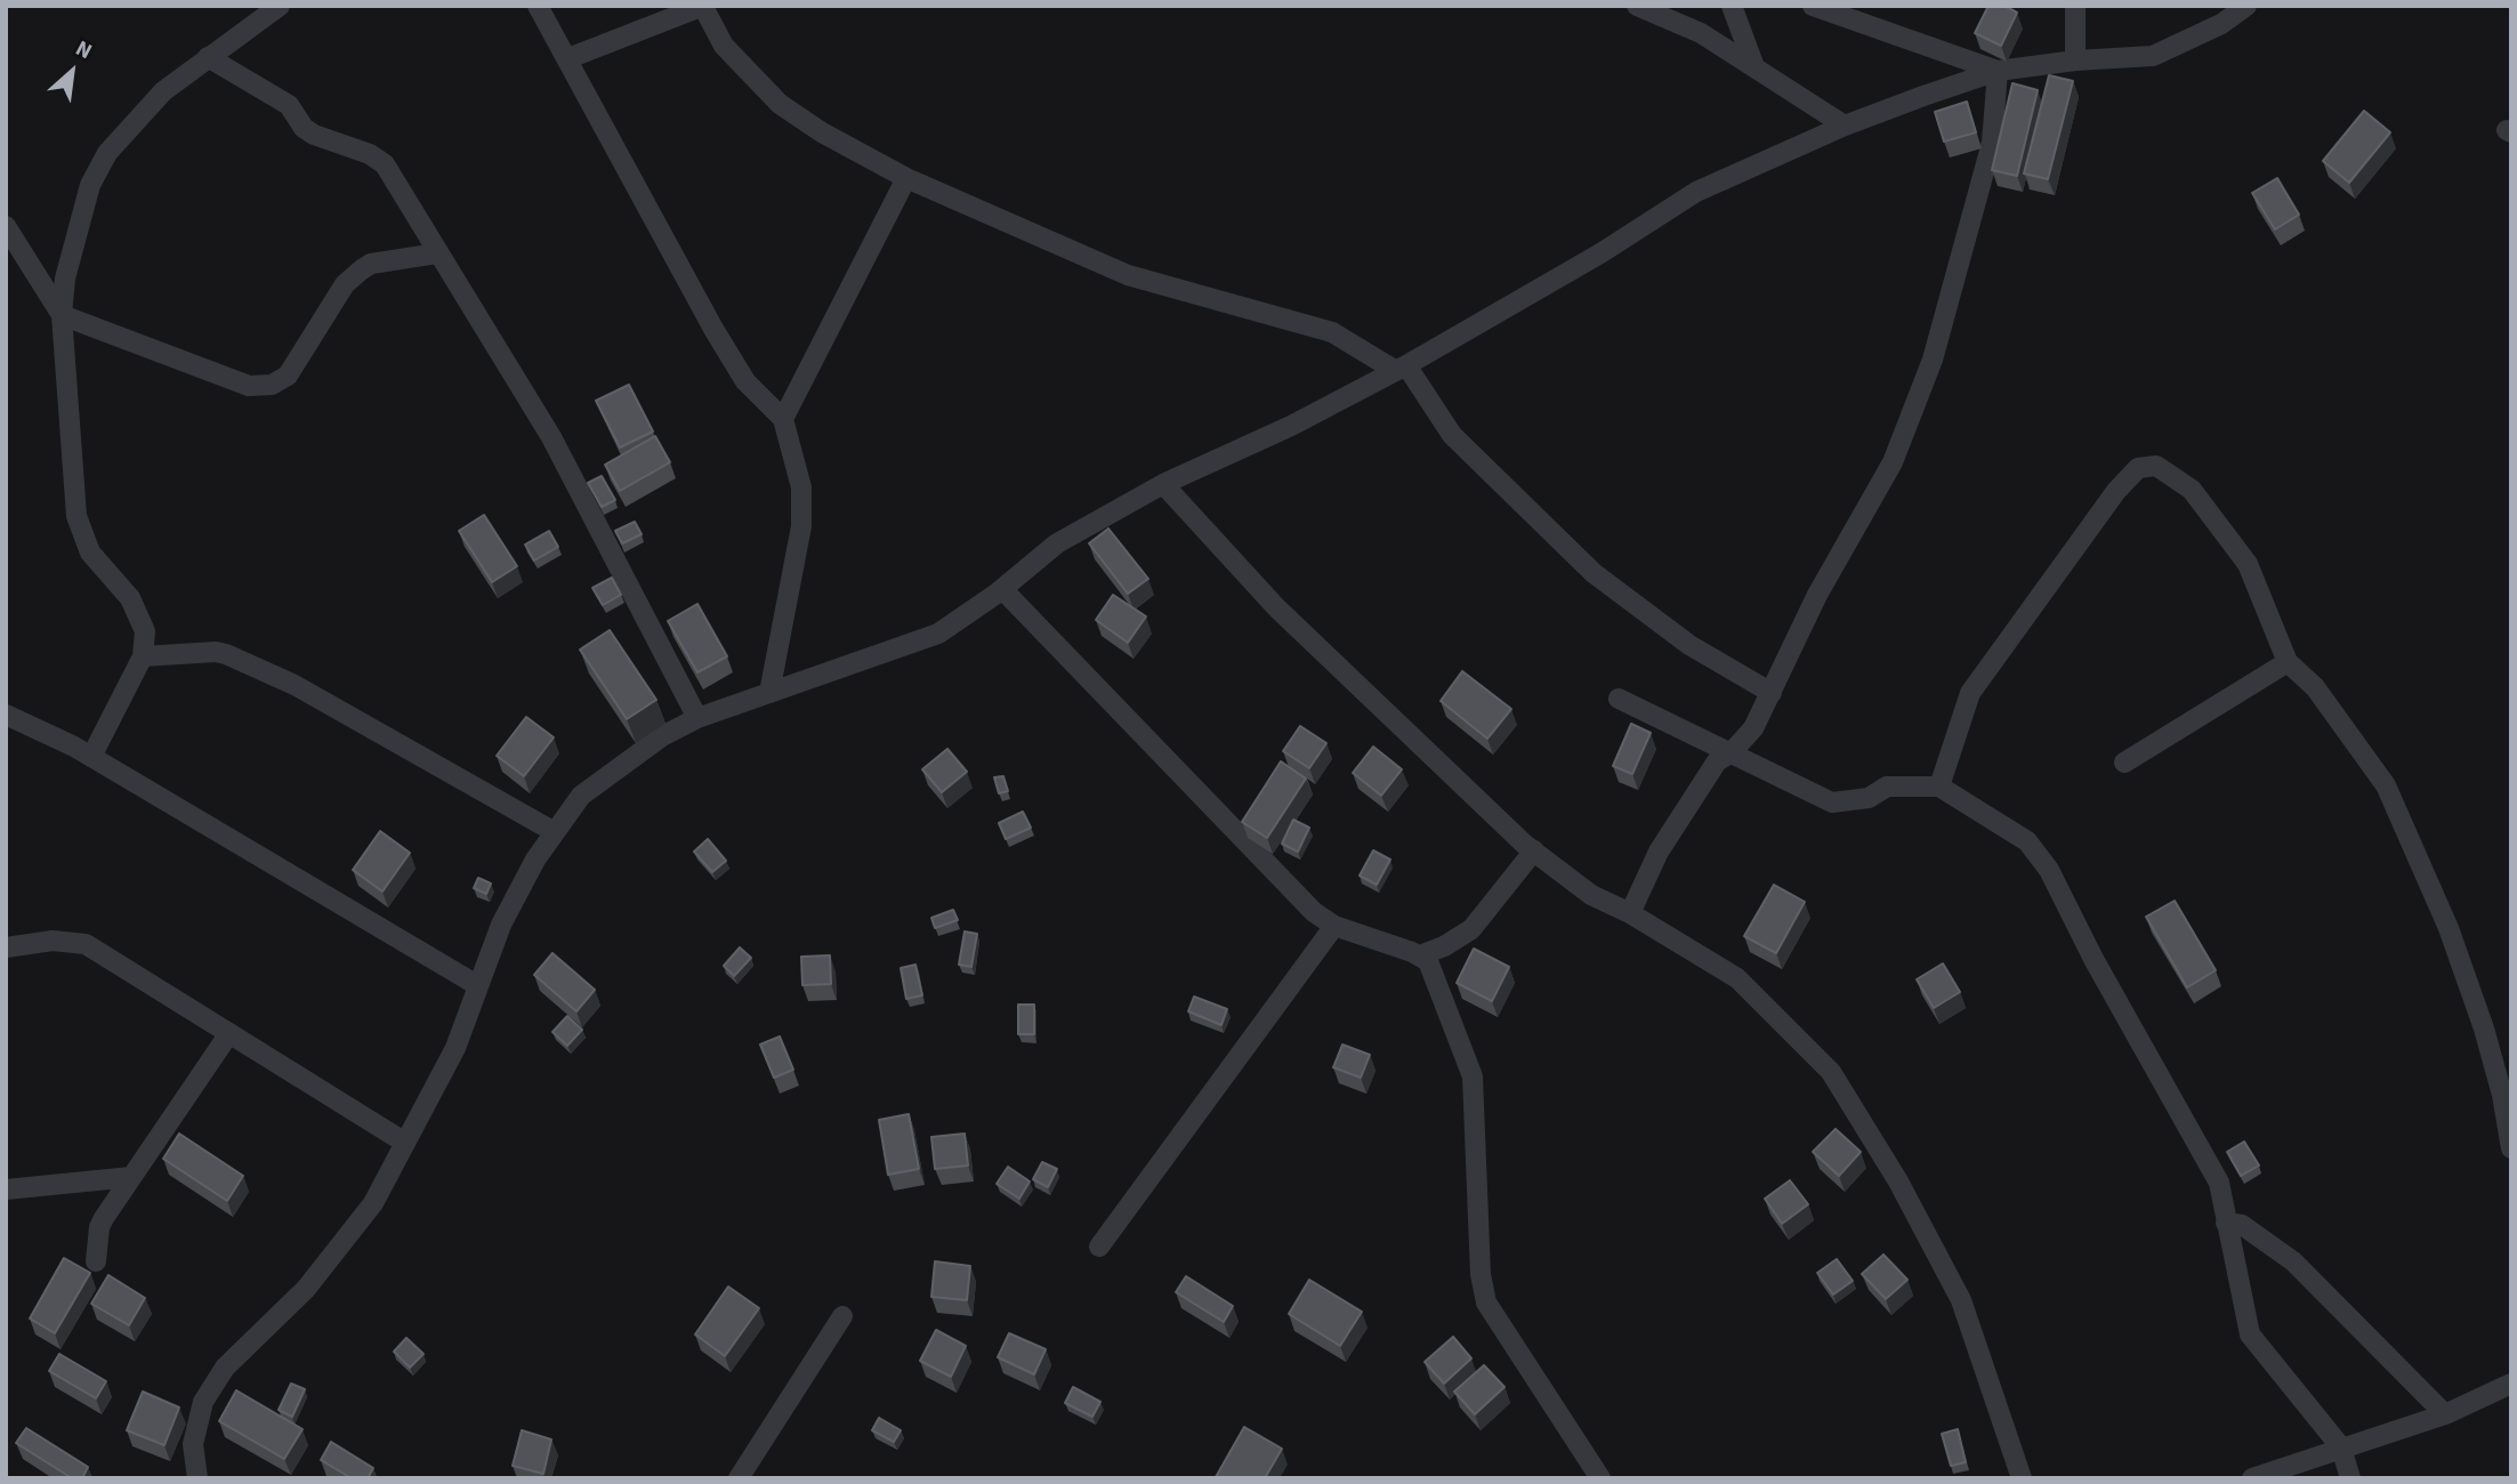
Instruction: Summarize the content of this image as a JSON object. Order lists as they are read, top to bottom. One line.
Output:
{"north":"top right"}
